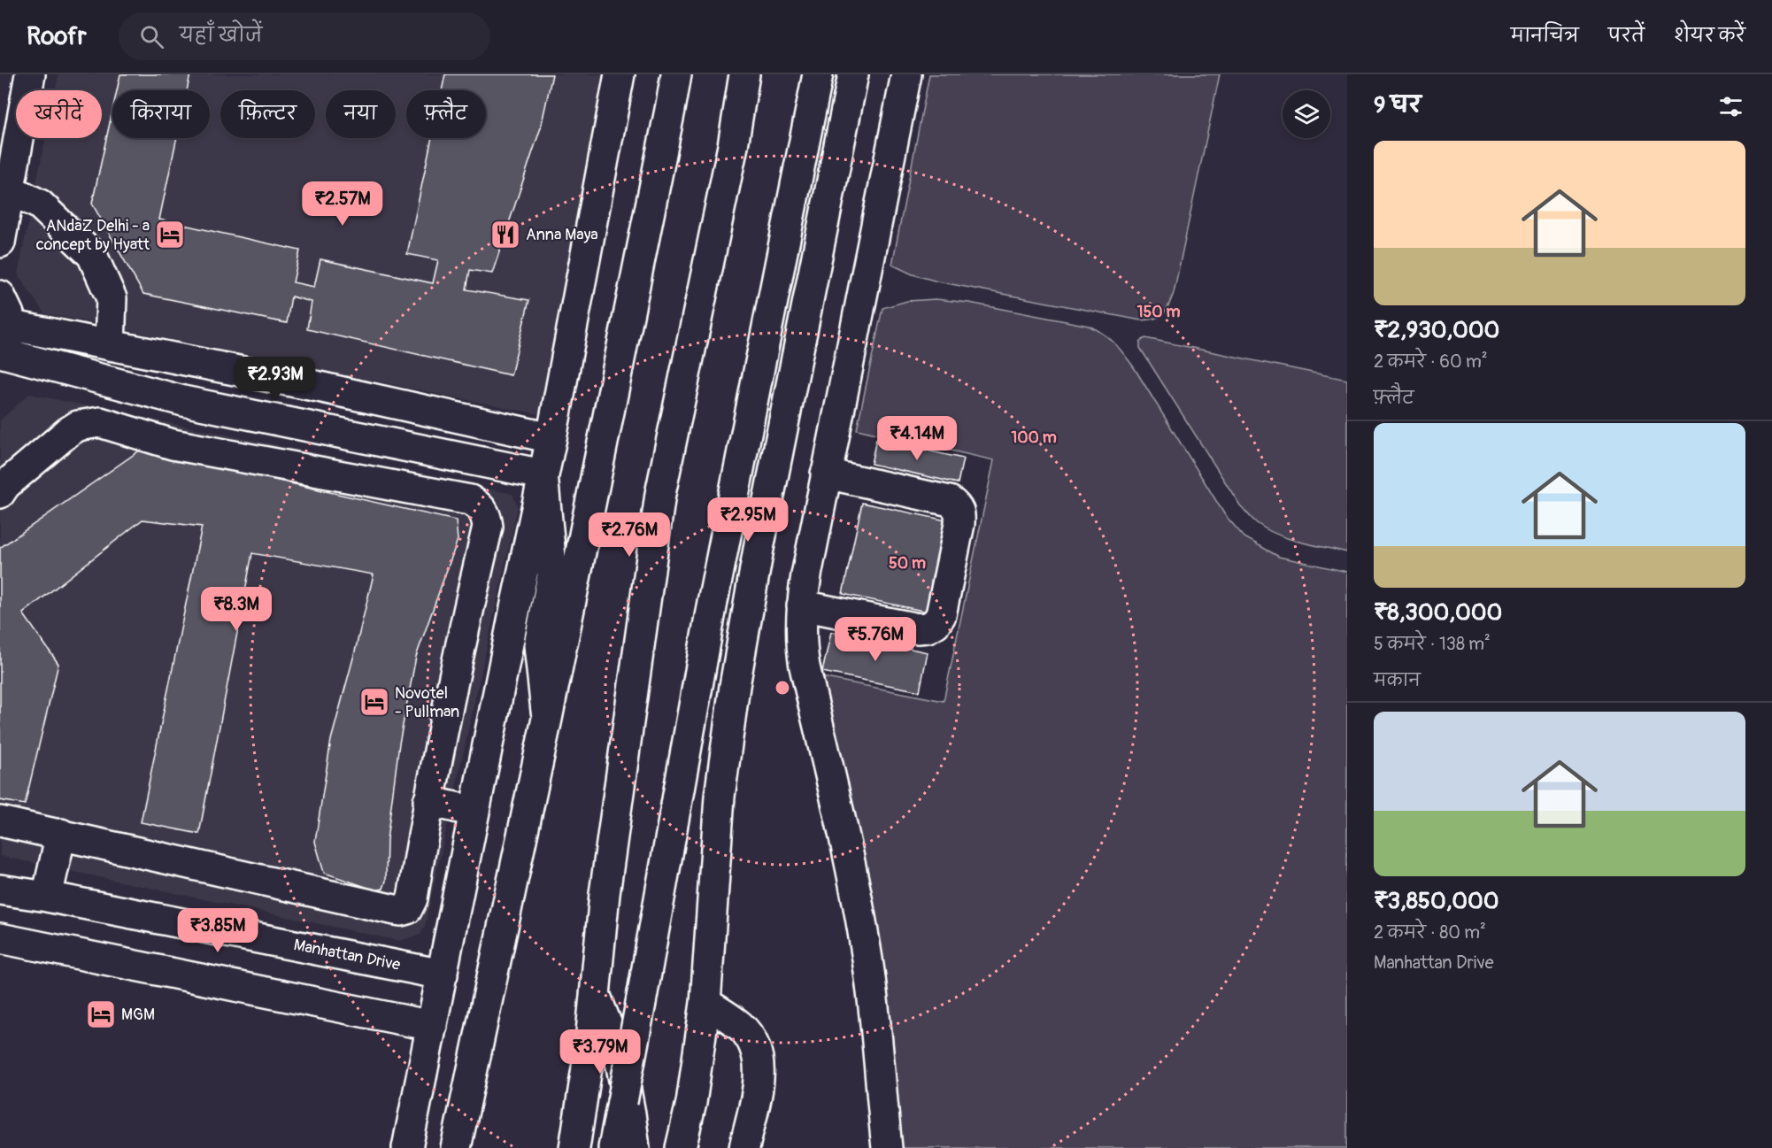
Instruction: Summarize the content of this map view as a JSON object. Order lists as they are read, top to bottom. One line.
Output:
{"streets":{"street":["Manhattan Drive"]},"places":{"hotel":["ANdaZ Delhi - a concept by Hyatt","Novotel - Pullman","MGM"],"restaurant":["Anna Maya"]},"page":{"header":"Roofr","search":"यहाँ खोजें","nav":["मानचित्र","परतें","शेयर करें"],"heading":"9 घर","chip":["खरीदें","किराया","फ़िल्टर","नया","फ़्लैट"],"list":[{"name":"₹2,930,000","note":"2 कमरे · 60 m² · फ़्लैट"},{"name":"₹8,300,000","note":"5 कमरे · 138 m² · मकान"},{"name":"₹3,850,000","note":"2 कमरे · 80 m² · Manhattan Drive"}],"price":["₹2.57M","₹2.93M","₹4.14M","₹2.95M","₹2.76M","₹8.3M","₹5.76M","₹3.85M","₹3.79M"]},"rings":["150 m","100 m","50 m"]}
